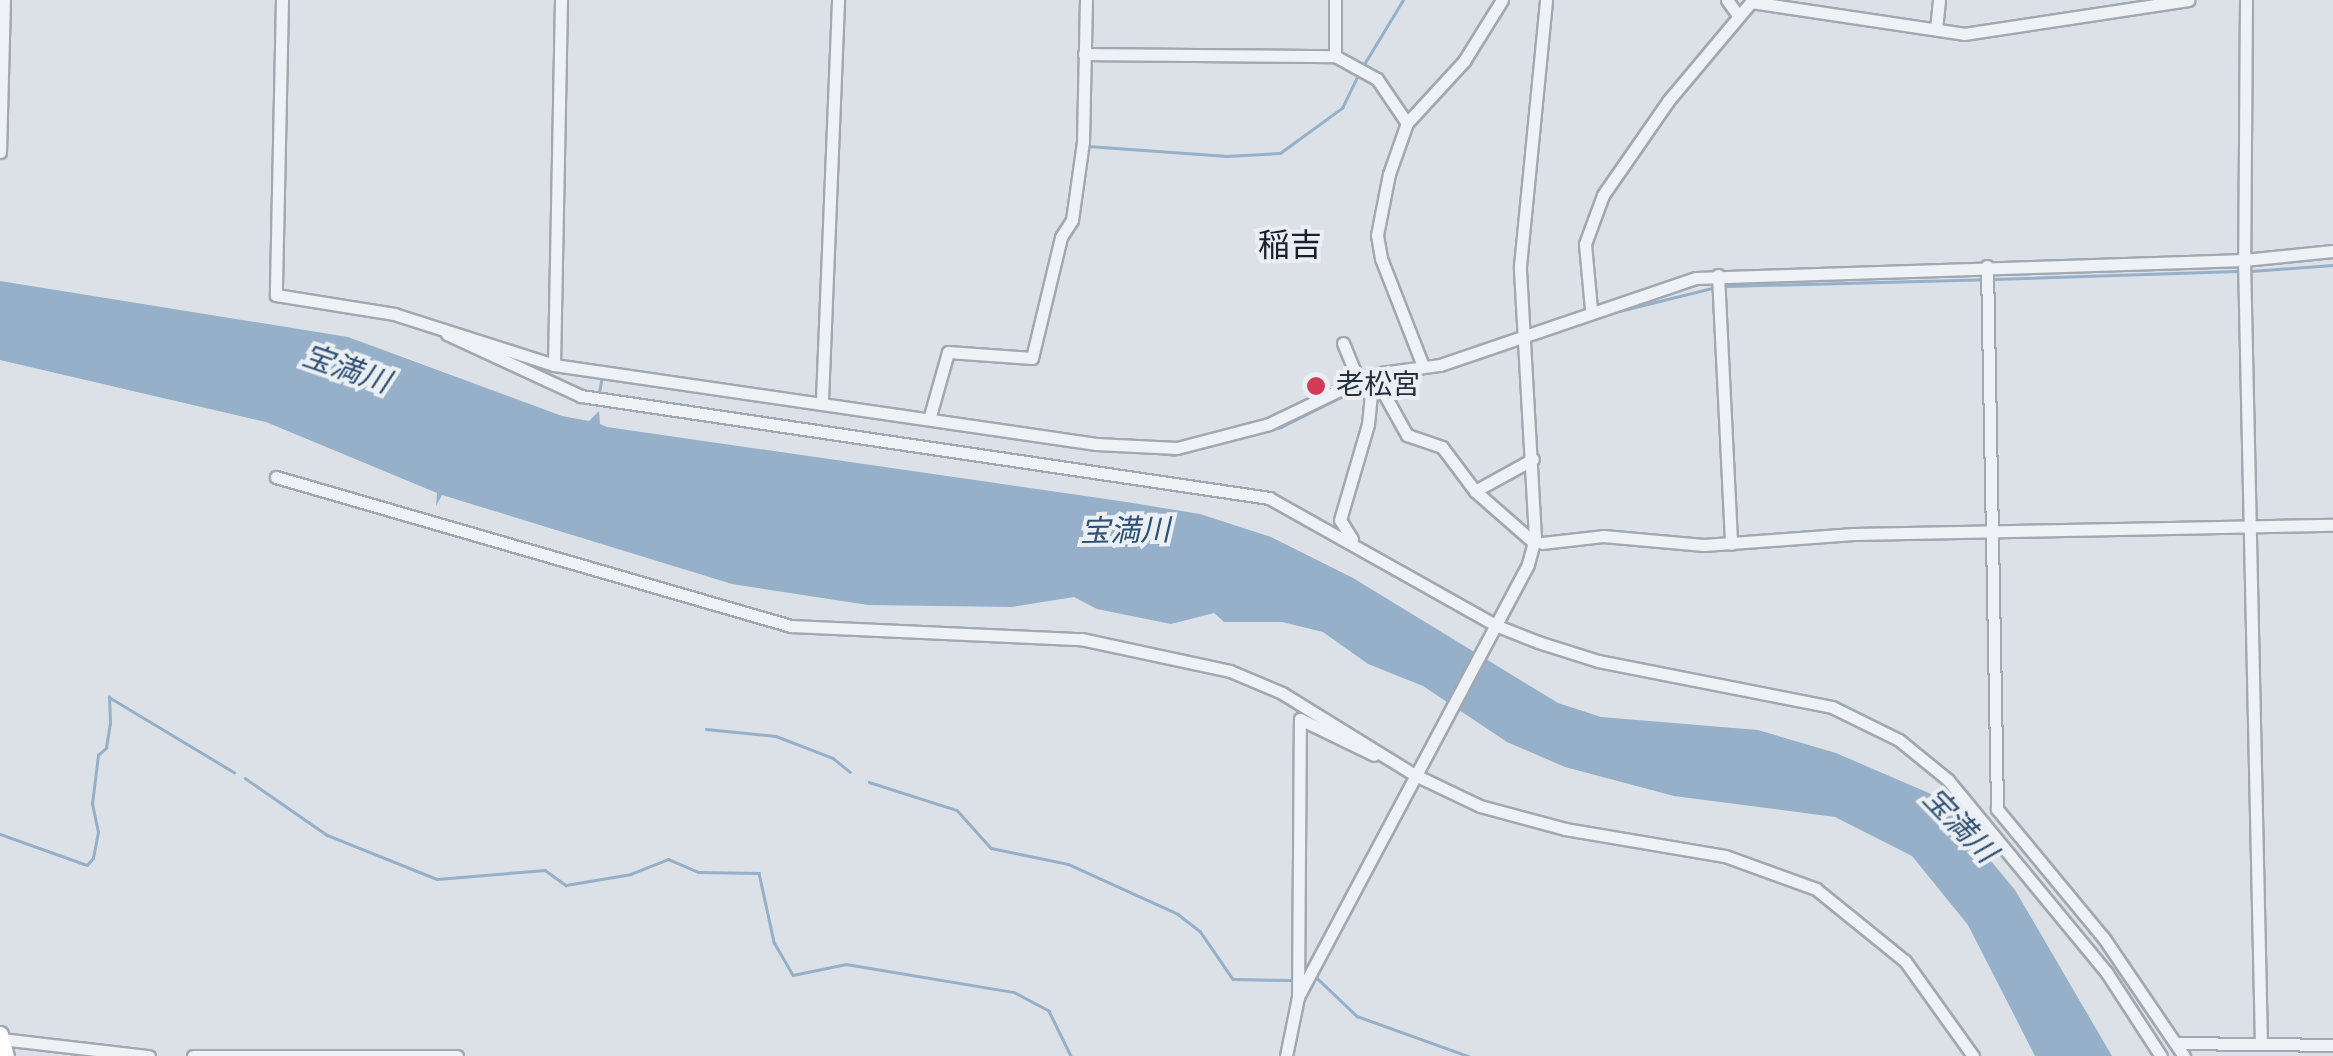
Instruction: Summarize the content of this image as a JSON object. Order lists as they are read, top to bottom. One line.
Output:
{"districts":["稲吉"],"water":["宝満川"],"places":["老松宮"]}
